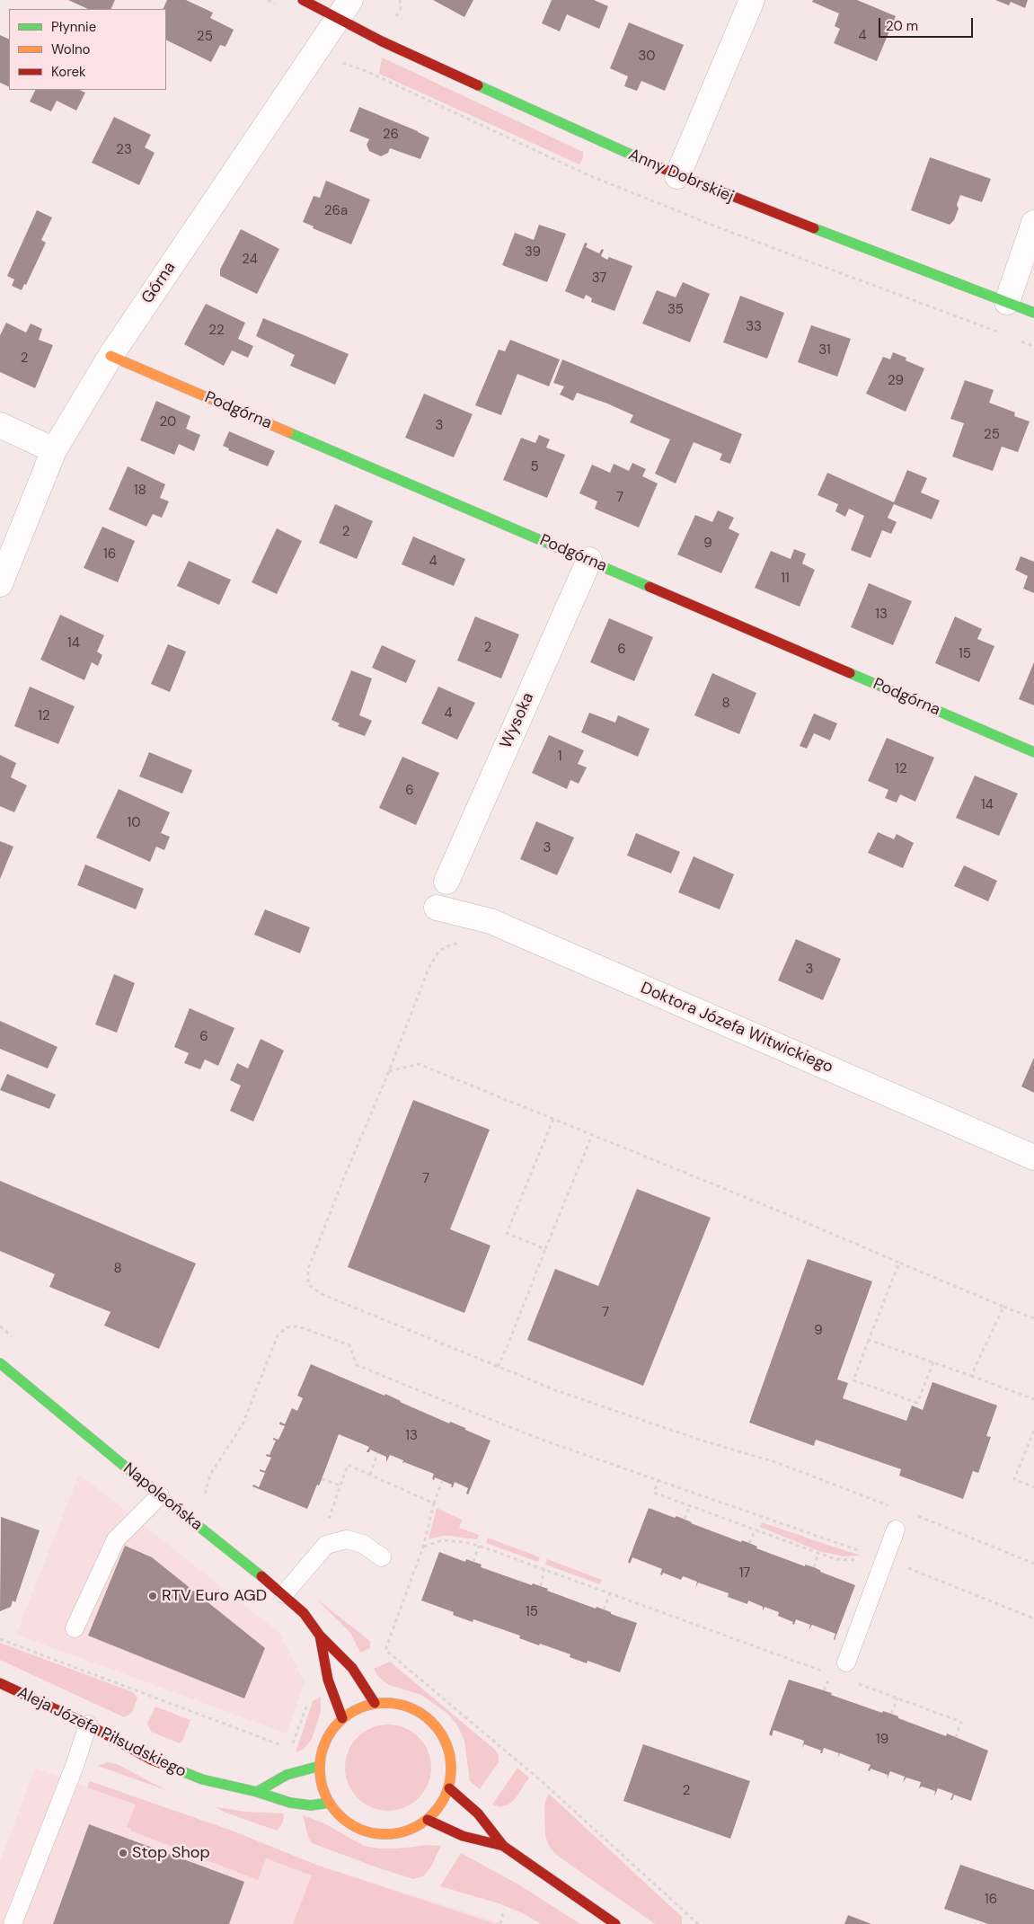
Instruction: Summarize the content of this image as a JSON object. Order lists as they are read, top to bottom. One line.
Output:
{"streets":{"street":["Anny Dobrskiej","Górna","Podgórna","Wysoka","Doktora Józefa Witwickiego","Napoleońska","Aleja Józefa Piłsudskiego"]},"crossings":[["Anny Dobrskiej","Górna"],["Górna","Podgórna"],["Podgórna","Wysoka"],["Napoleońska","Aleja Józefa Piłsudskiego"]],"places":["RTV Euro AGD","Stop Shop"],"house_numbers":["4","25","30","26","23","26a","39","24","37","35","33","22","31","2","29","20","3","25","5","18","7","2","9","16","4","11","13","14","2","6","15","8","4","12","1","12","6","14","10","3","3","6","7","8","7","9","13","17","15","19","2","16"],"legend":["Płynnie","Wolno","Korek"],"scale_bar":"20 m"}
